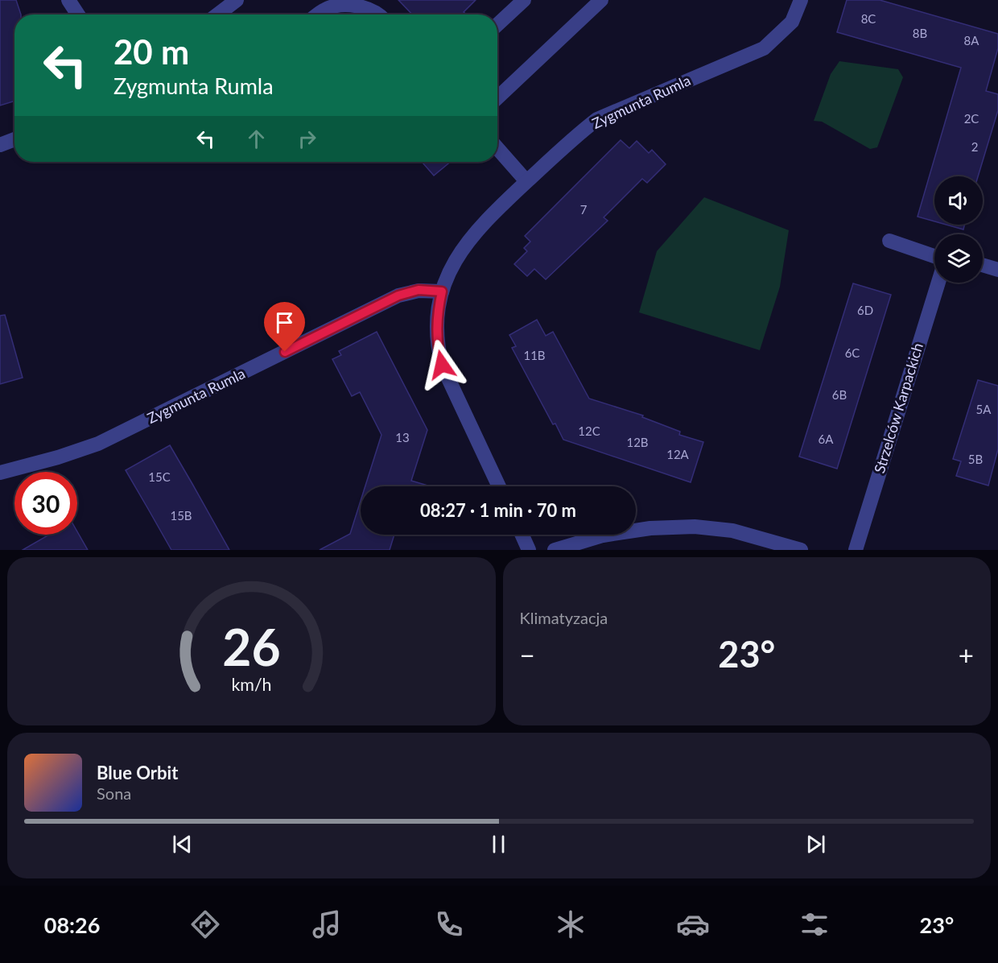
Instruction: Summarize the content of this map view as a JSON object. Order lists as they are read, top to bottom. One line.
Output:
{"streets":{"street":["Zygmunta Rumla","Strzelców Karpackich"]},"house_numbers":["8C","8B","8A","2C","2","7","6D","6C","11B","6B","5A","12C","13","6A","12B","12A","5B","15C","15B"],"page":{"turn":["20 m","Zygmunta Rumla"],"limit":"30","trip":"08:27 · 1 min · 70 m","tile":"Klimatyzacja","heat":["−","23°","+"],"song":["Blue Orbit","Sona"],"tabs":["08:26","23°"],"gauge":["26","km/h"]}}
